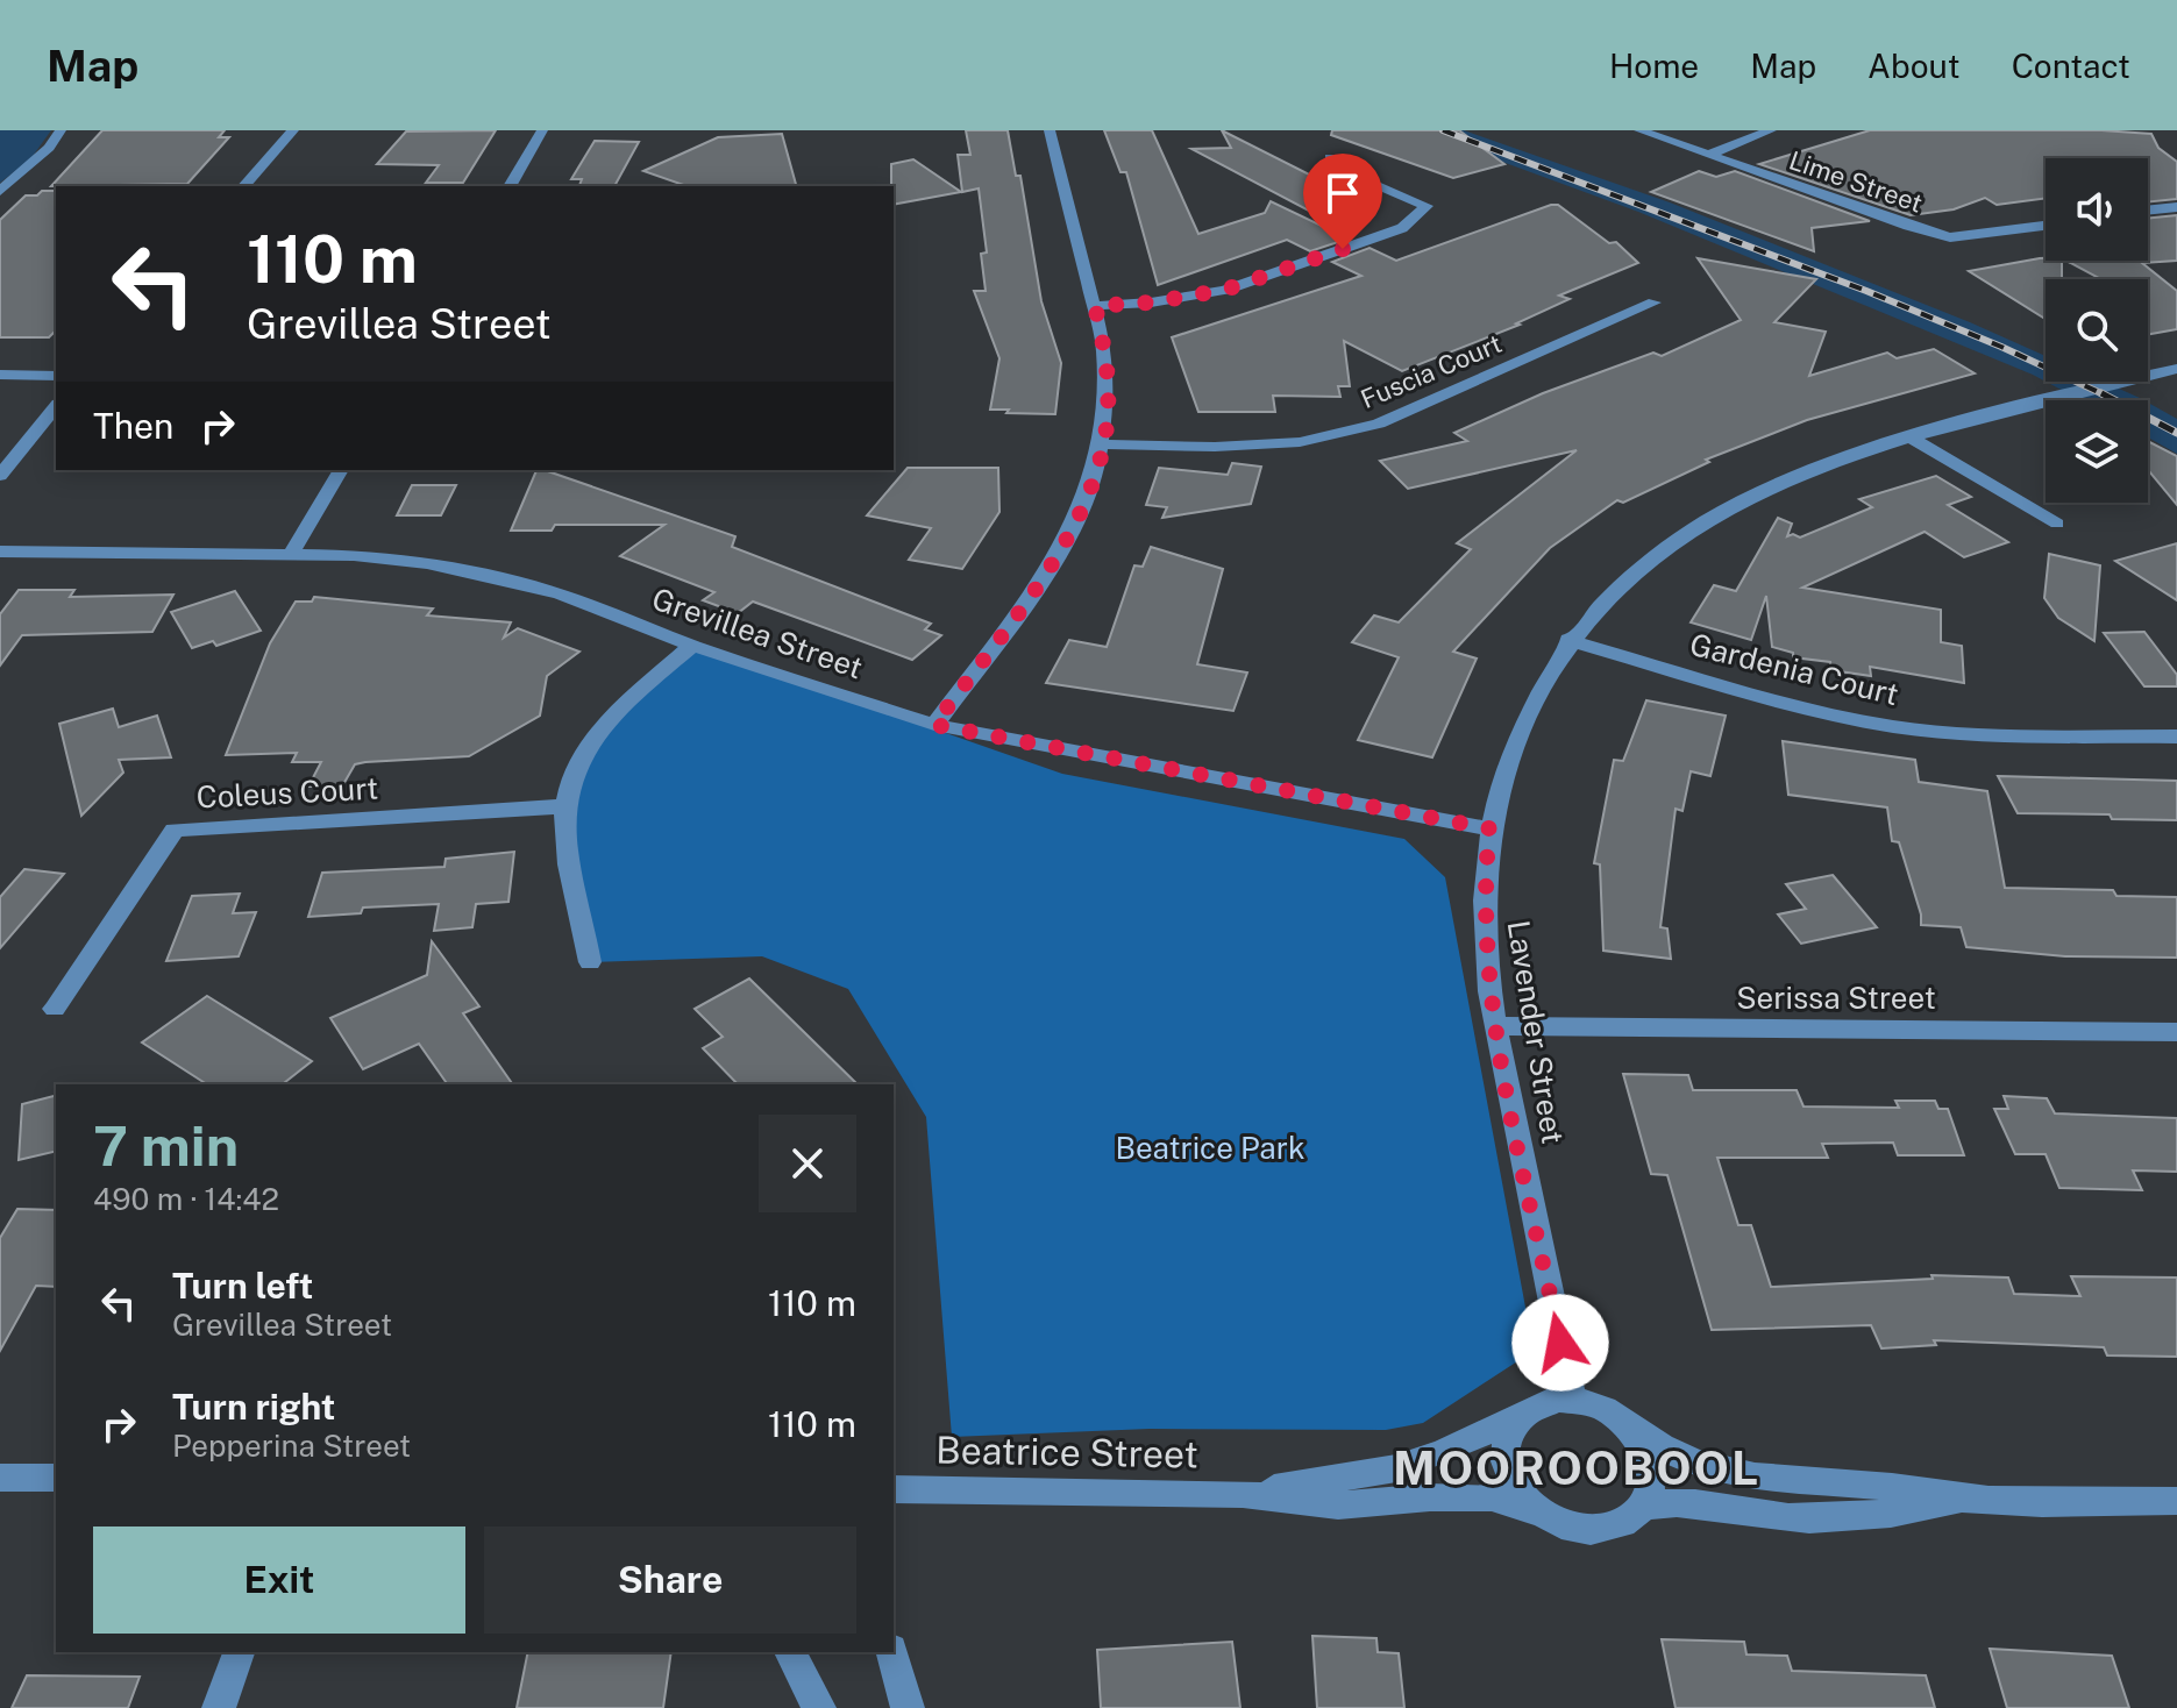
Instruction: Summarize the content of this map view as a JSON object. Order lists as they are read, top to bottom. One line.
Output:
{"streets":{"street":["Lime Street","Fuscia Court","Grevillea Street","Gardenia Court","Coleus Court","Serissa Street","Lavender Street","Beatrice Street"]},"crossings":[["Grevillea Street","Lavender Street"],["Gardenia Court","Lavender Street"],["Serissa Street","Lavender Street"],["Lavender Street","Beatrice Street"]],"districts":["MOOROOBOOL"],"parks":["Beatrice Park"],"page":{"header":"Map","nav":["Home","Map","About","Contact"],"turn":["110 m","Grevillea Street"],"then":"Then","heading":["7 min","490 m · 14:42"],"list":[{"name":"Turn left","note":"Grevillea Street","value":"110 m"},{"name":"Turn right","note":"Pepperina Street","value":"110 m"}],"buttons":["Exit","Share"]}}
